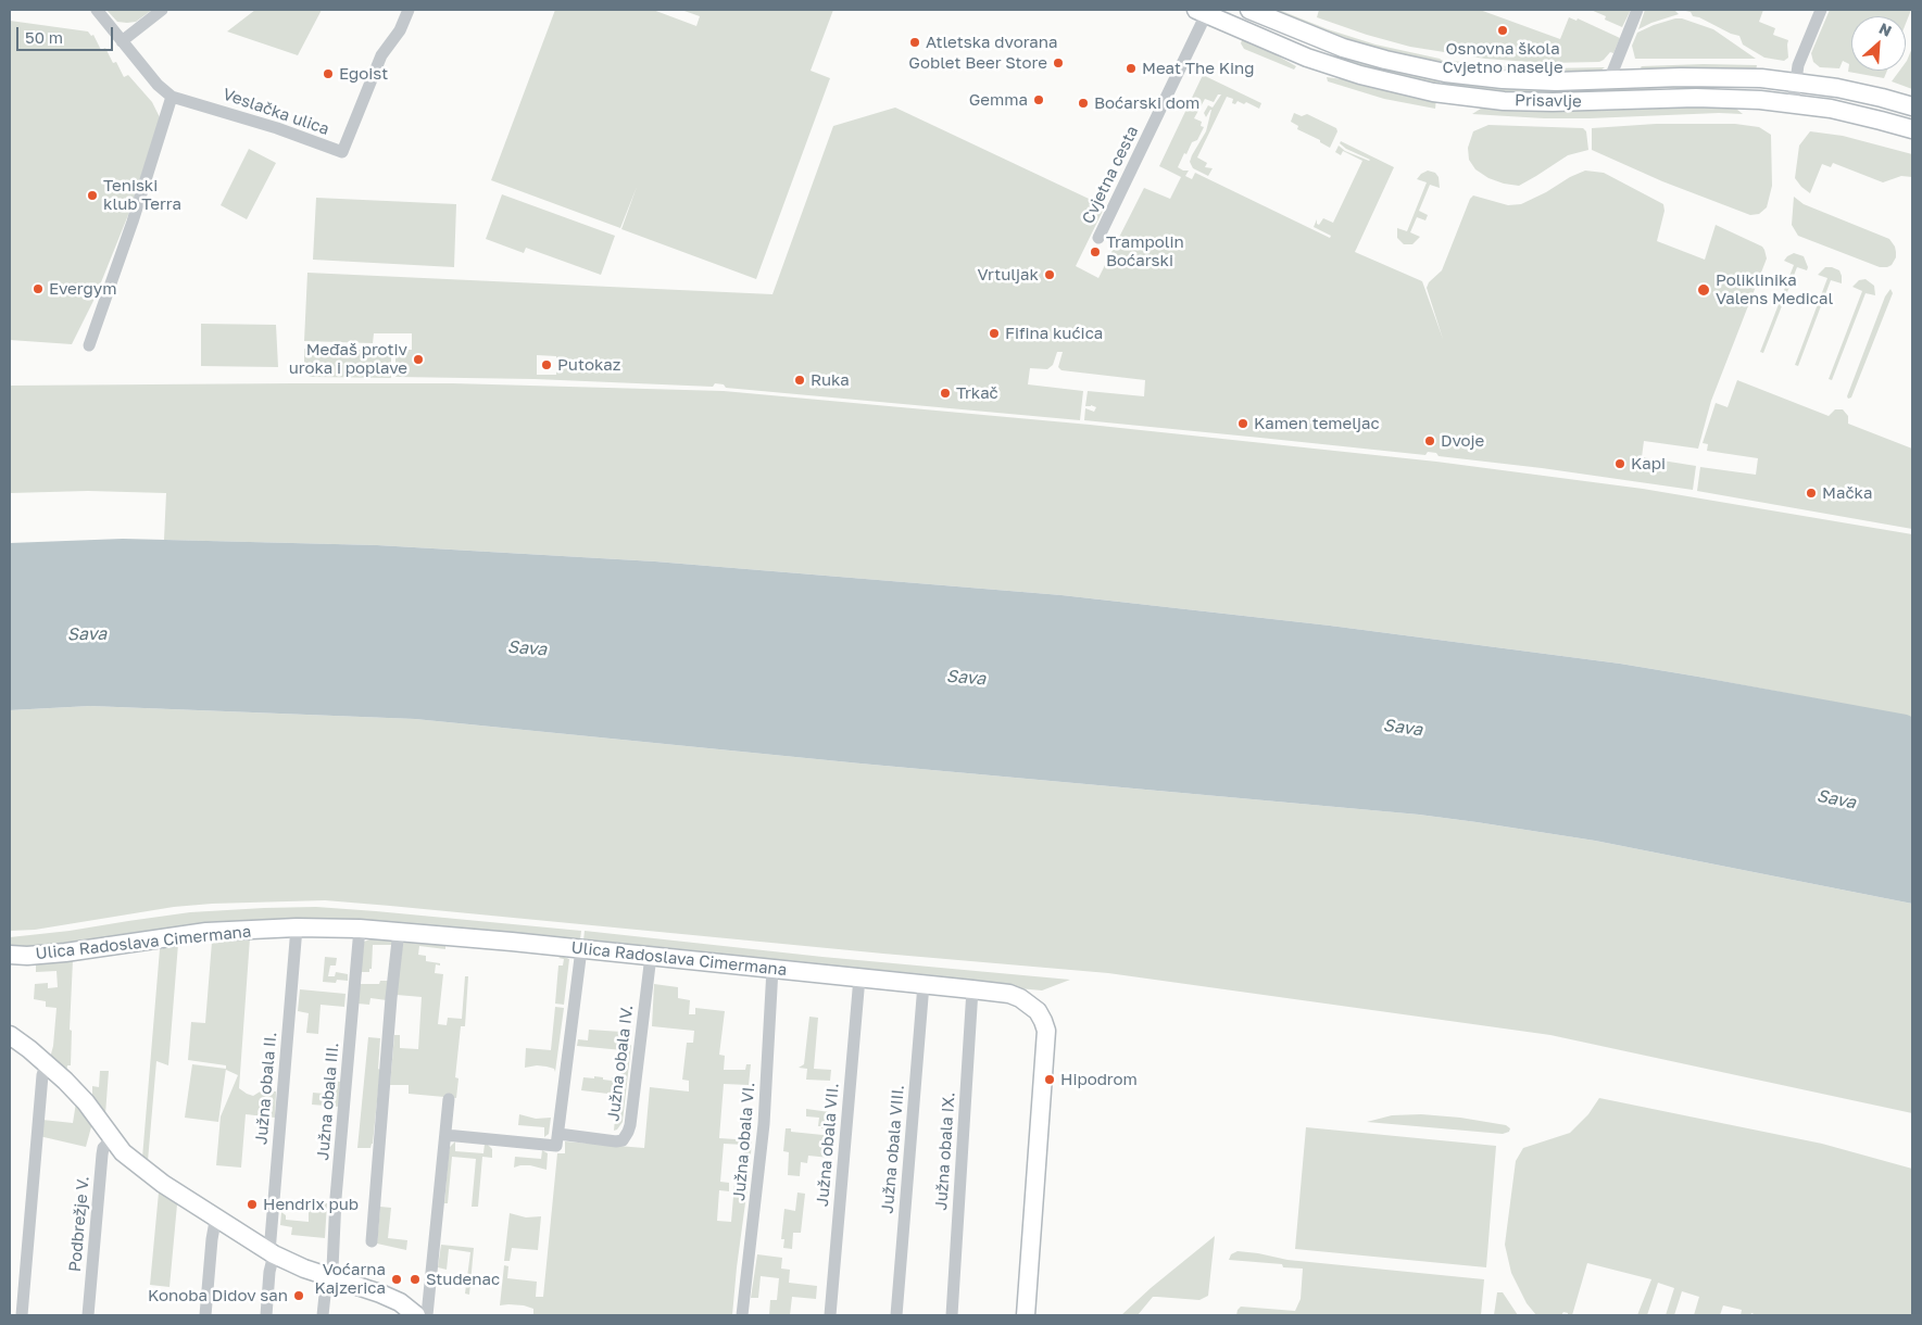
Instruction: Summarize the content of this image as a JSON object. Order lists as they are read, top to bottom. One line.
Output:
{"streets":{"street":["Prisavlje","Veslačka ulica","Cvjetna cesta","Ulica Radoslava Cimermana","Južna obala IV.","Južna obala II.","Južna obala III.","Južna obala VI.","Južna obala VII.","Južna obala VIII.","Južna obala IX.","Podbrežje V."]},"crossings":[["Prisavlje","Cvjetna cesta"],["Ulica Radoslava Cimermana","Južna obala IV."],["Ulica Radoslava Cimermana","Južna obala II."],["Ulica Radoslava Cimermana","Južna obala III."],["Ulica Radoslava Cimermana","Južna obala VI."],["Ulica Radoslava Cimermana","Južna obala VII."],["Ulica Radoslava Cimermana","Južna obala VIII."],["Ulica Radoslava Cimermana","Južna obala IX."]],"water":["Sava"],"places":["Osnovna škola Cvjetno naselje","Atletska dvorana","Goblet Beer Store","Meat The King","Egoist","Gemma","Boćarski dom","Teniski klub Terra","Trampolin Boćarski","Vrtuljak","Evergym","Poliklinika Valens Medical","Fifina kućica","Međaš protiv uroka i poplave","Putokaz","Ruka","Trkač","Kamen temeljac","Dvoje","Kapi","Mačka","Hipodrom","Hendrix pub","Voćarna Kajzerica","Studenac","Konoba Didov san"],"scale_bar":"50 m","north":"top right"}
